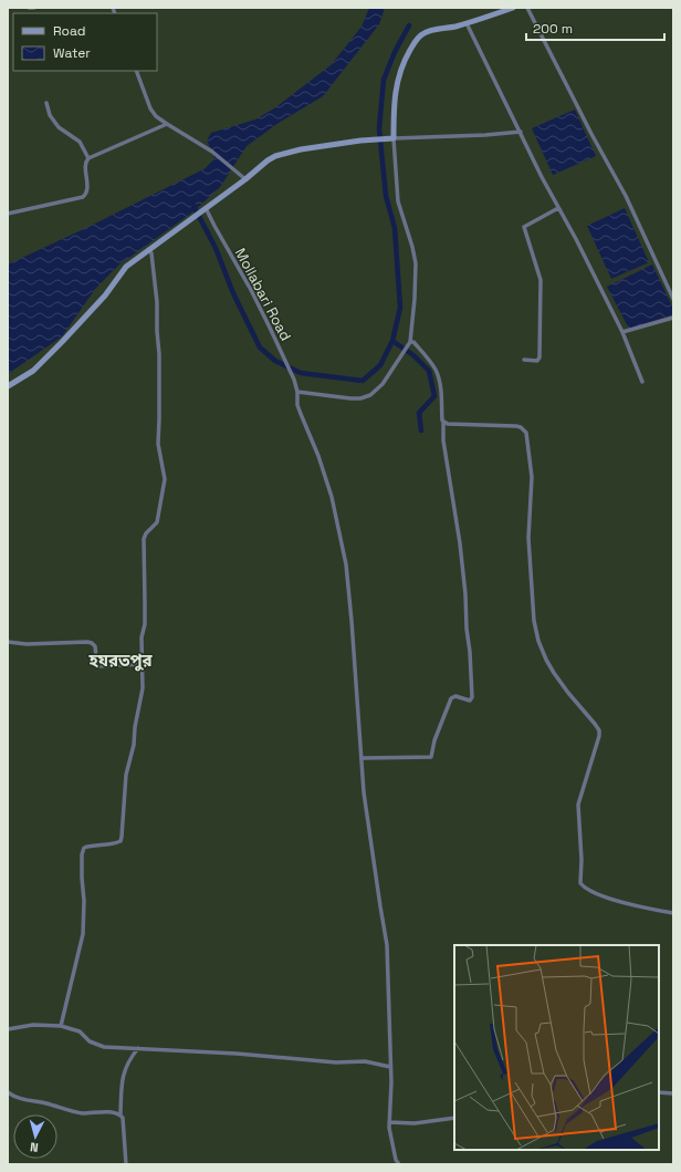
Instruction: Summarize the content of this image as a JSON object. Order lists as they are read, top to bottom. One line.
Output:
{"streets":{"street":["Mollabari Road"]},"districts":["হযরতপুর"],"legend":["Road","Water"],"scale_bar":"200 m","north":"bottom"}
